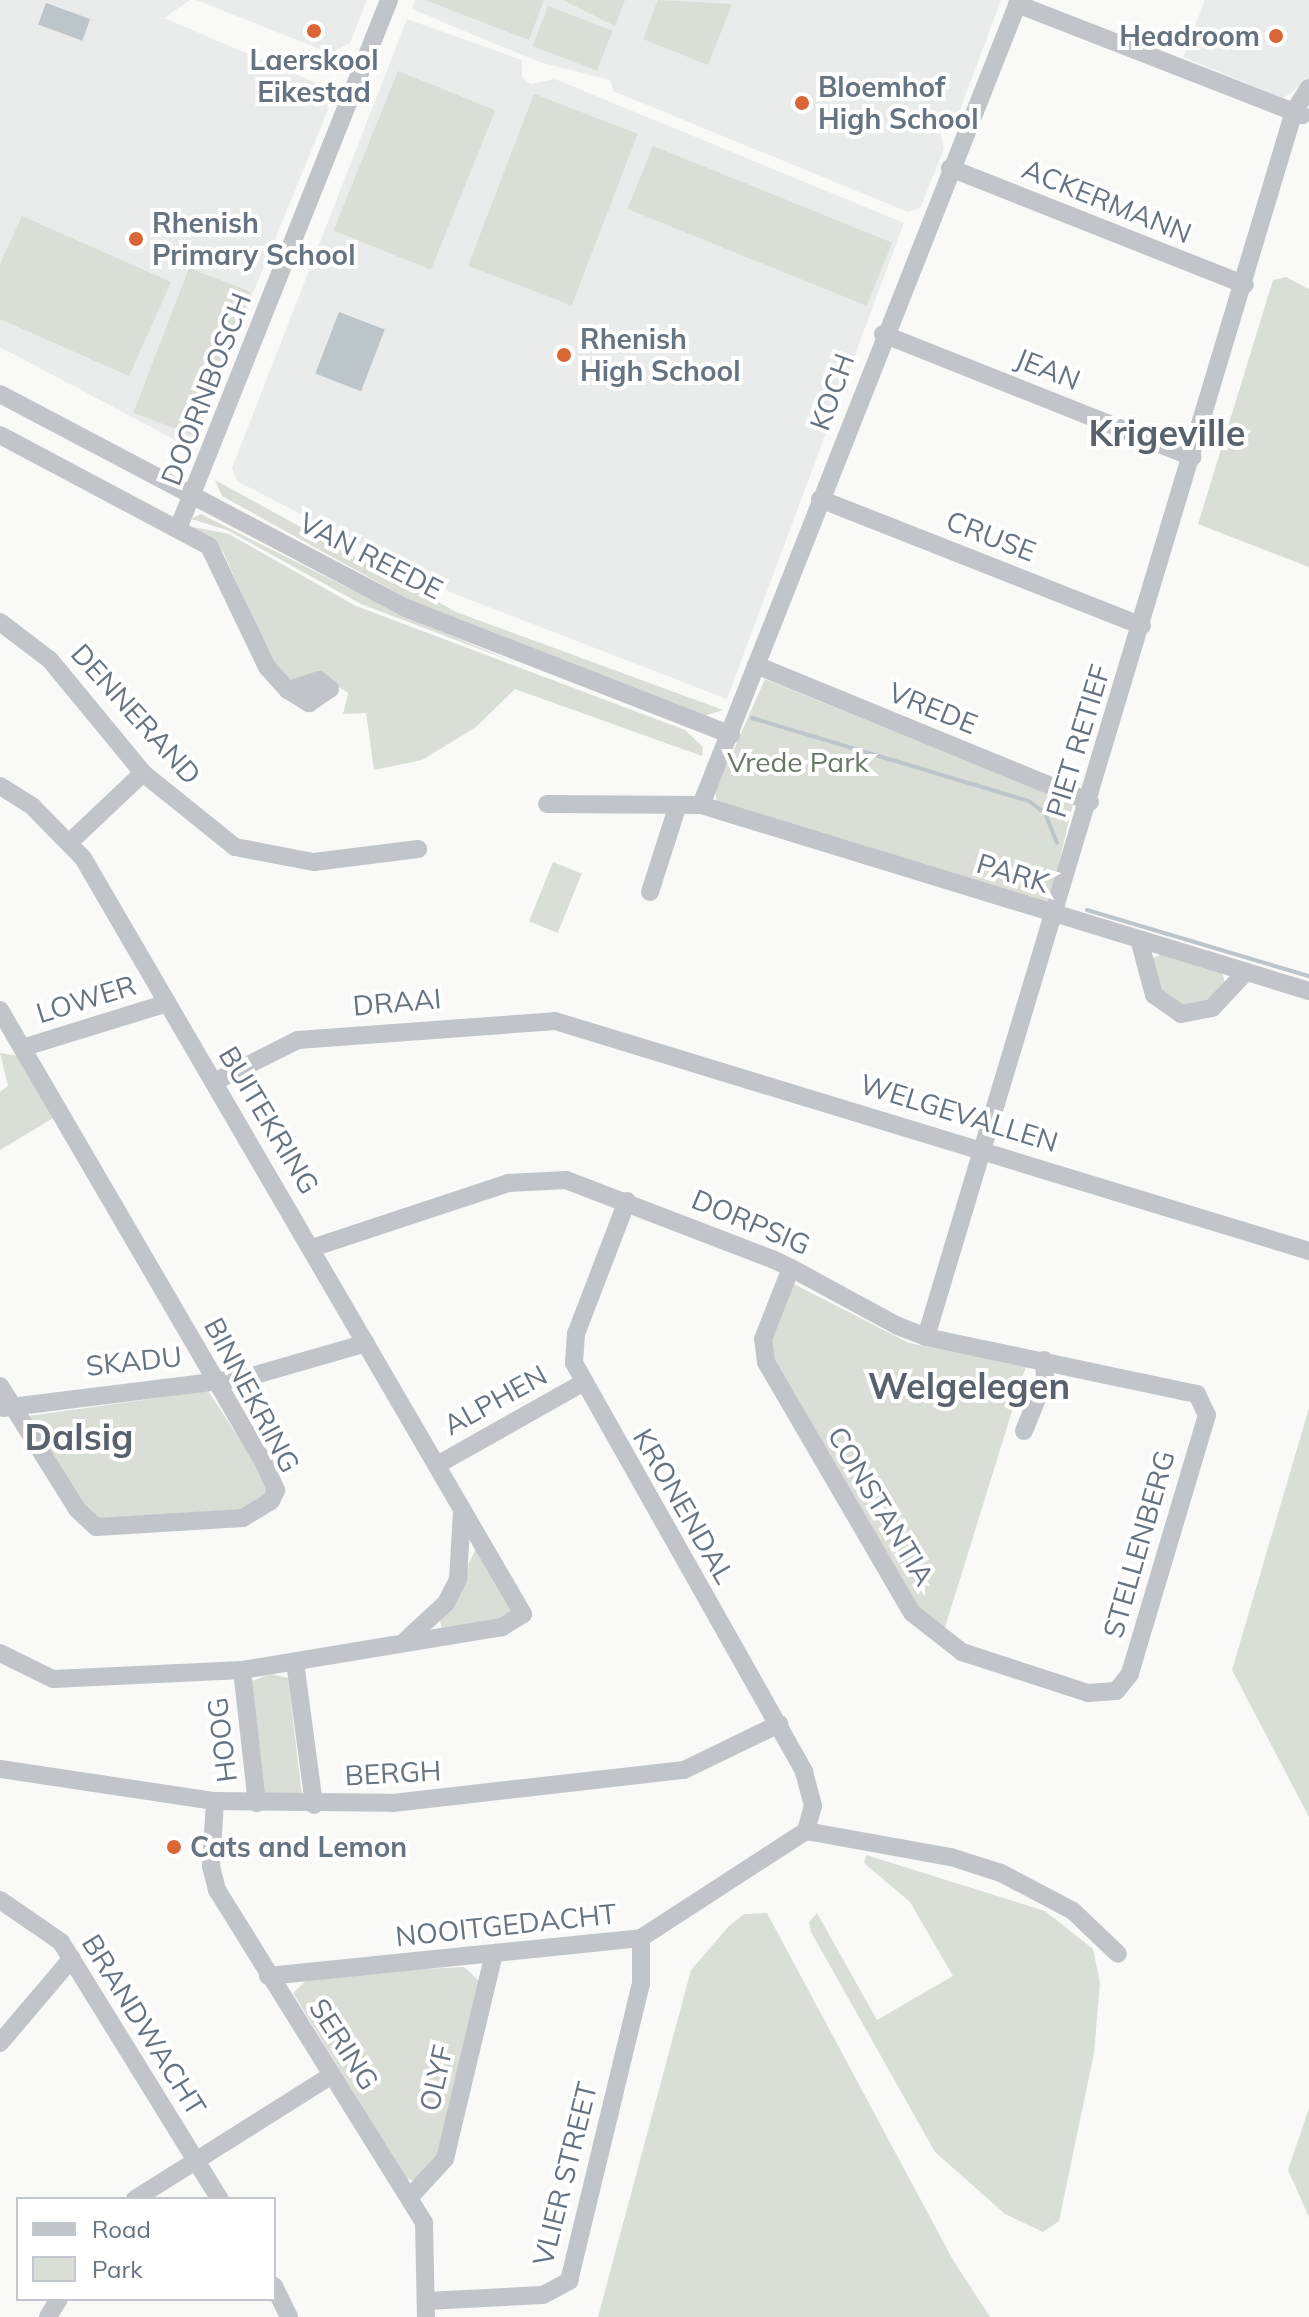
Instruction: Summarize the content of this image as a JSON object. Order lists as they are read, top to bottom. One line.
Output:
{"streets":{"street":["ACKERMANN","JEAN","DOORNBOSCH","KOCH","CRUSE","VAN REEDE","VREDE","DENNERAND","PIET RETIEF","PARK","LOWER","DRAAI","WELGEVALLEN","BUITEKRING","DORPSIG","SKADU","BINNEKRING","ALPHEN","KRONENDAL","CONSTANTIA","STELLENBERG","HOOG","BERGH","NOOITGEDACHT","BRANDWACHT","SERING","OLYF","VLIER STREET"]},"crossings":[["ACKERMANN","KOCH"],["ACKERMANN","PIET RETIEF"],["JEAN","KOCH"],["JEAN","PIET RETIEF"],["DOORNBOSCH","VAN REEDE"],["KOCH","CRUSE"],["KOCH","VAN REEDE"],["KOCH","VREDE"],["KOCH","PARK"],["CRUSE","PIET RETIEF"],["VREDE","PIET RETIEF"],["PIET RETIEF","PARK"],["PIET RETIEF","WELGEVALLEN"],["PIET RETIEF","DORPSIG"],["LOWER","BUITEKRING"],["LOWER","BINNEKRING"],["DRAAI","WELGEVALLEN"],["DRAAI","BUITEKRING"],["BUITEKRING","DORPSIG"],["BUITEKRING","SKADU"],["BUITEKRING","ALPHEN"],["BUITEKRING","HOOG"],["DORPSIG","KRONENDAL"],["DORPSIG","CONSTANTIA"],["DORPSIG","STELLENBERG"],["SKADU","BINNEKRING"],["ALPHEN","KRONENDAL"],["KRONENDAL","BERGH"],["KRONENDAL","NOOITGEDACHT"],["CONSTANTIA","STELLENBERG"],["HOOG","BERGH"],["BERGH","SERING"],["NOOITGEDACHT","SERING"],["NOOITGEDACHT","OLYF"],["NOOITGEDACHT","VLIER STREET"],["SERING","OLYF"],["SERING","VLIER STREET"]],"districts":["Krigeville","Welgelegen","Dalsig"],"parks":["Vrede Park"],"places":["Laerskool Eikestad","Headroom","Bloemhof High School","Rhenish Primary School","Rhenish High School","Cats and Lemon"],"legend":["Road","Park"]}
